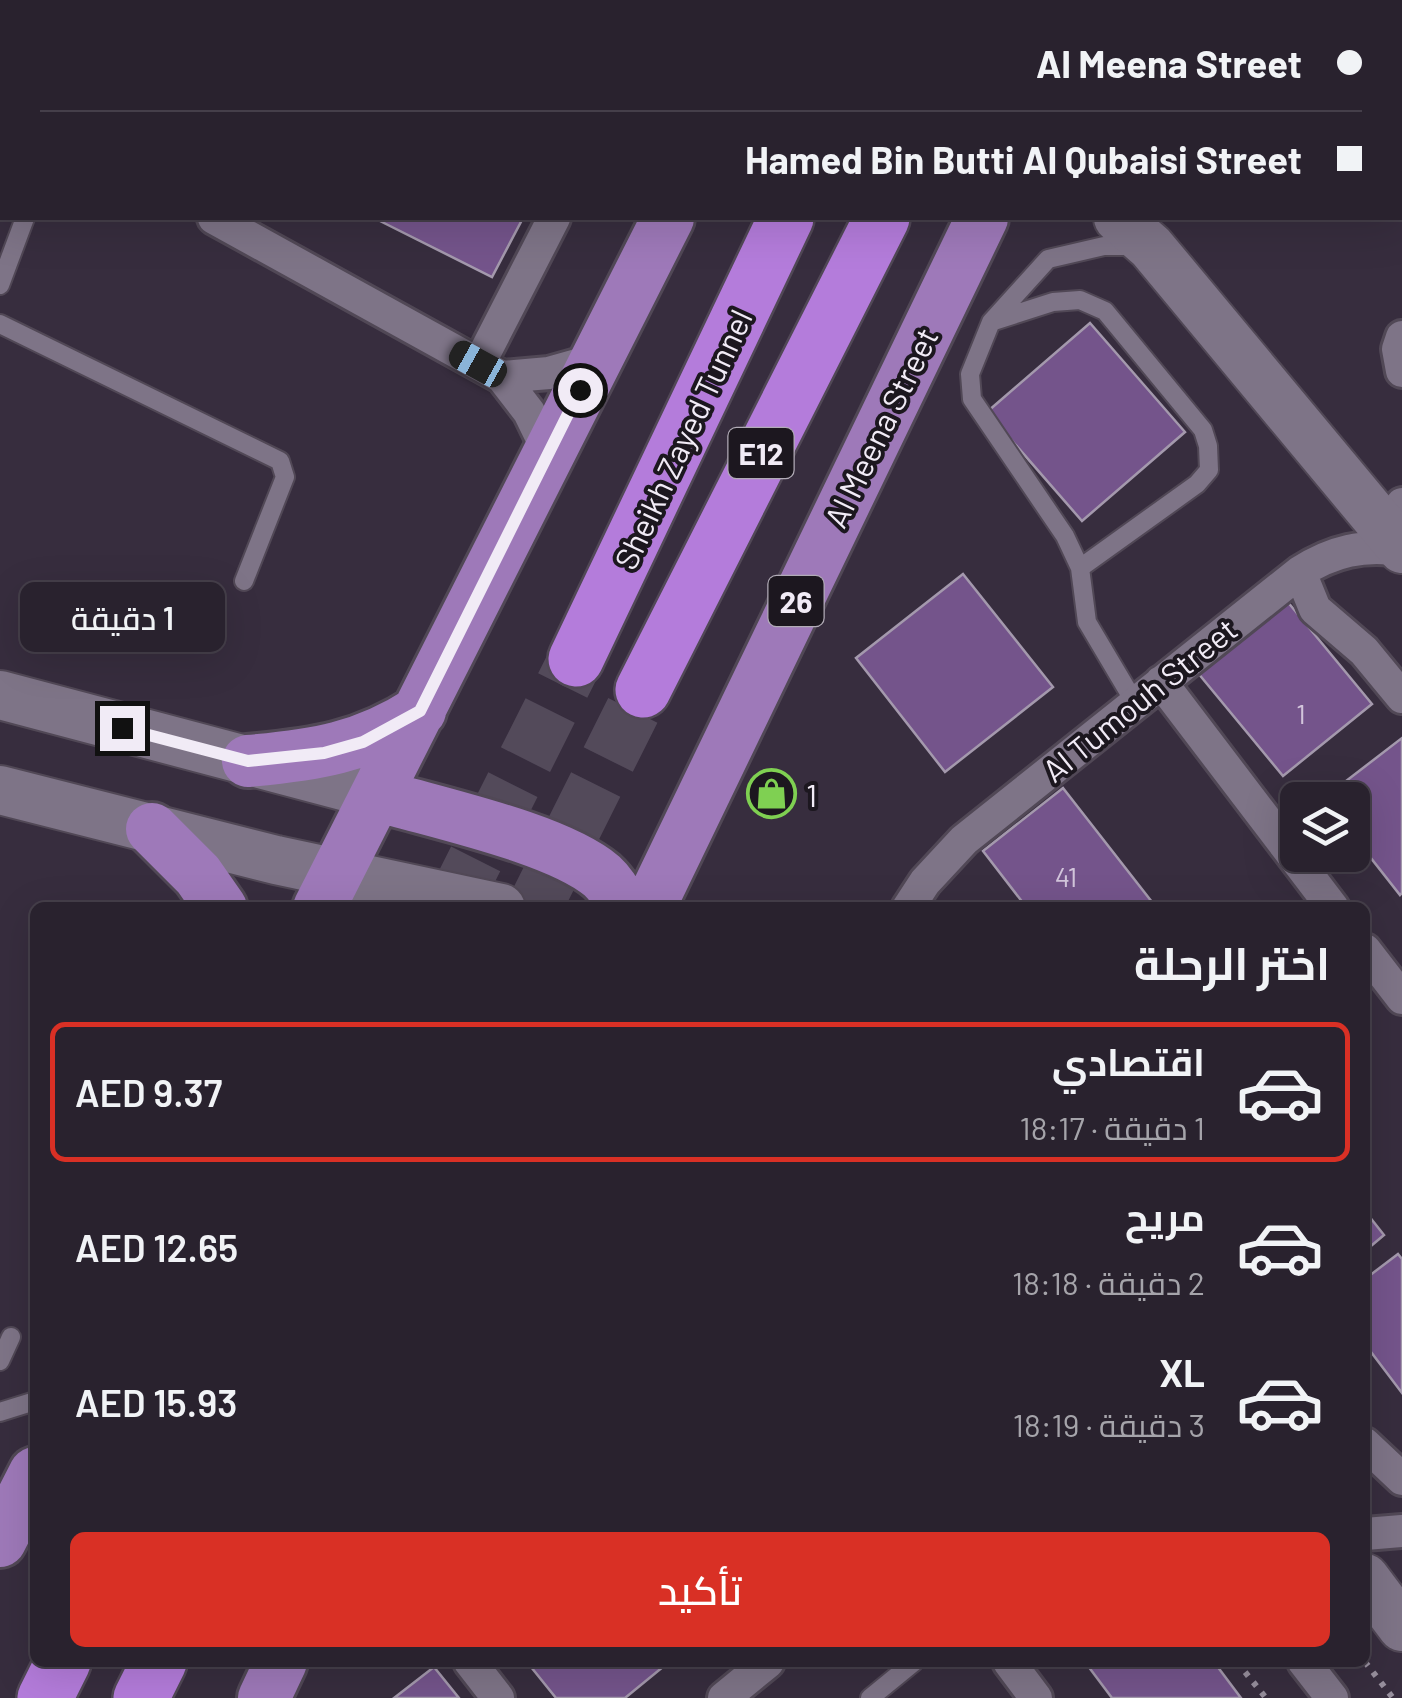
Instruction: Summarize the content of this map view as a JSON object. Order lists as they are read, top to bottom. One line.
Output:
{"streets":{"highway":["Sheikh Zayed Tunnel","E12"],"main road":["Al Meena Street","26"],"street":["Al Tumouh Street"]},"places":{"shop":["1"]},"house_numbers":["1","41"],"page":{"banner":["Al Meena Street","Hamed Bin Butti Al Qubaisi Street"],"bubble":"1 دقيقة","heading":"اختر الرحلة","list":[{"name":"اقتصادي","note":"1 دقيقة · 18:17","value":"AED 9.37"},{"name":"مريح","note":"2 دقيقة · 18:18","value":"AED 12.65"},{"name":"XL","note":"3 دقيقة · 18:19","value":"AED 15.93"}],"buttons":"تأكيد"}}
